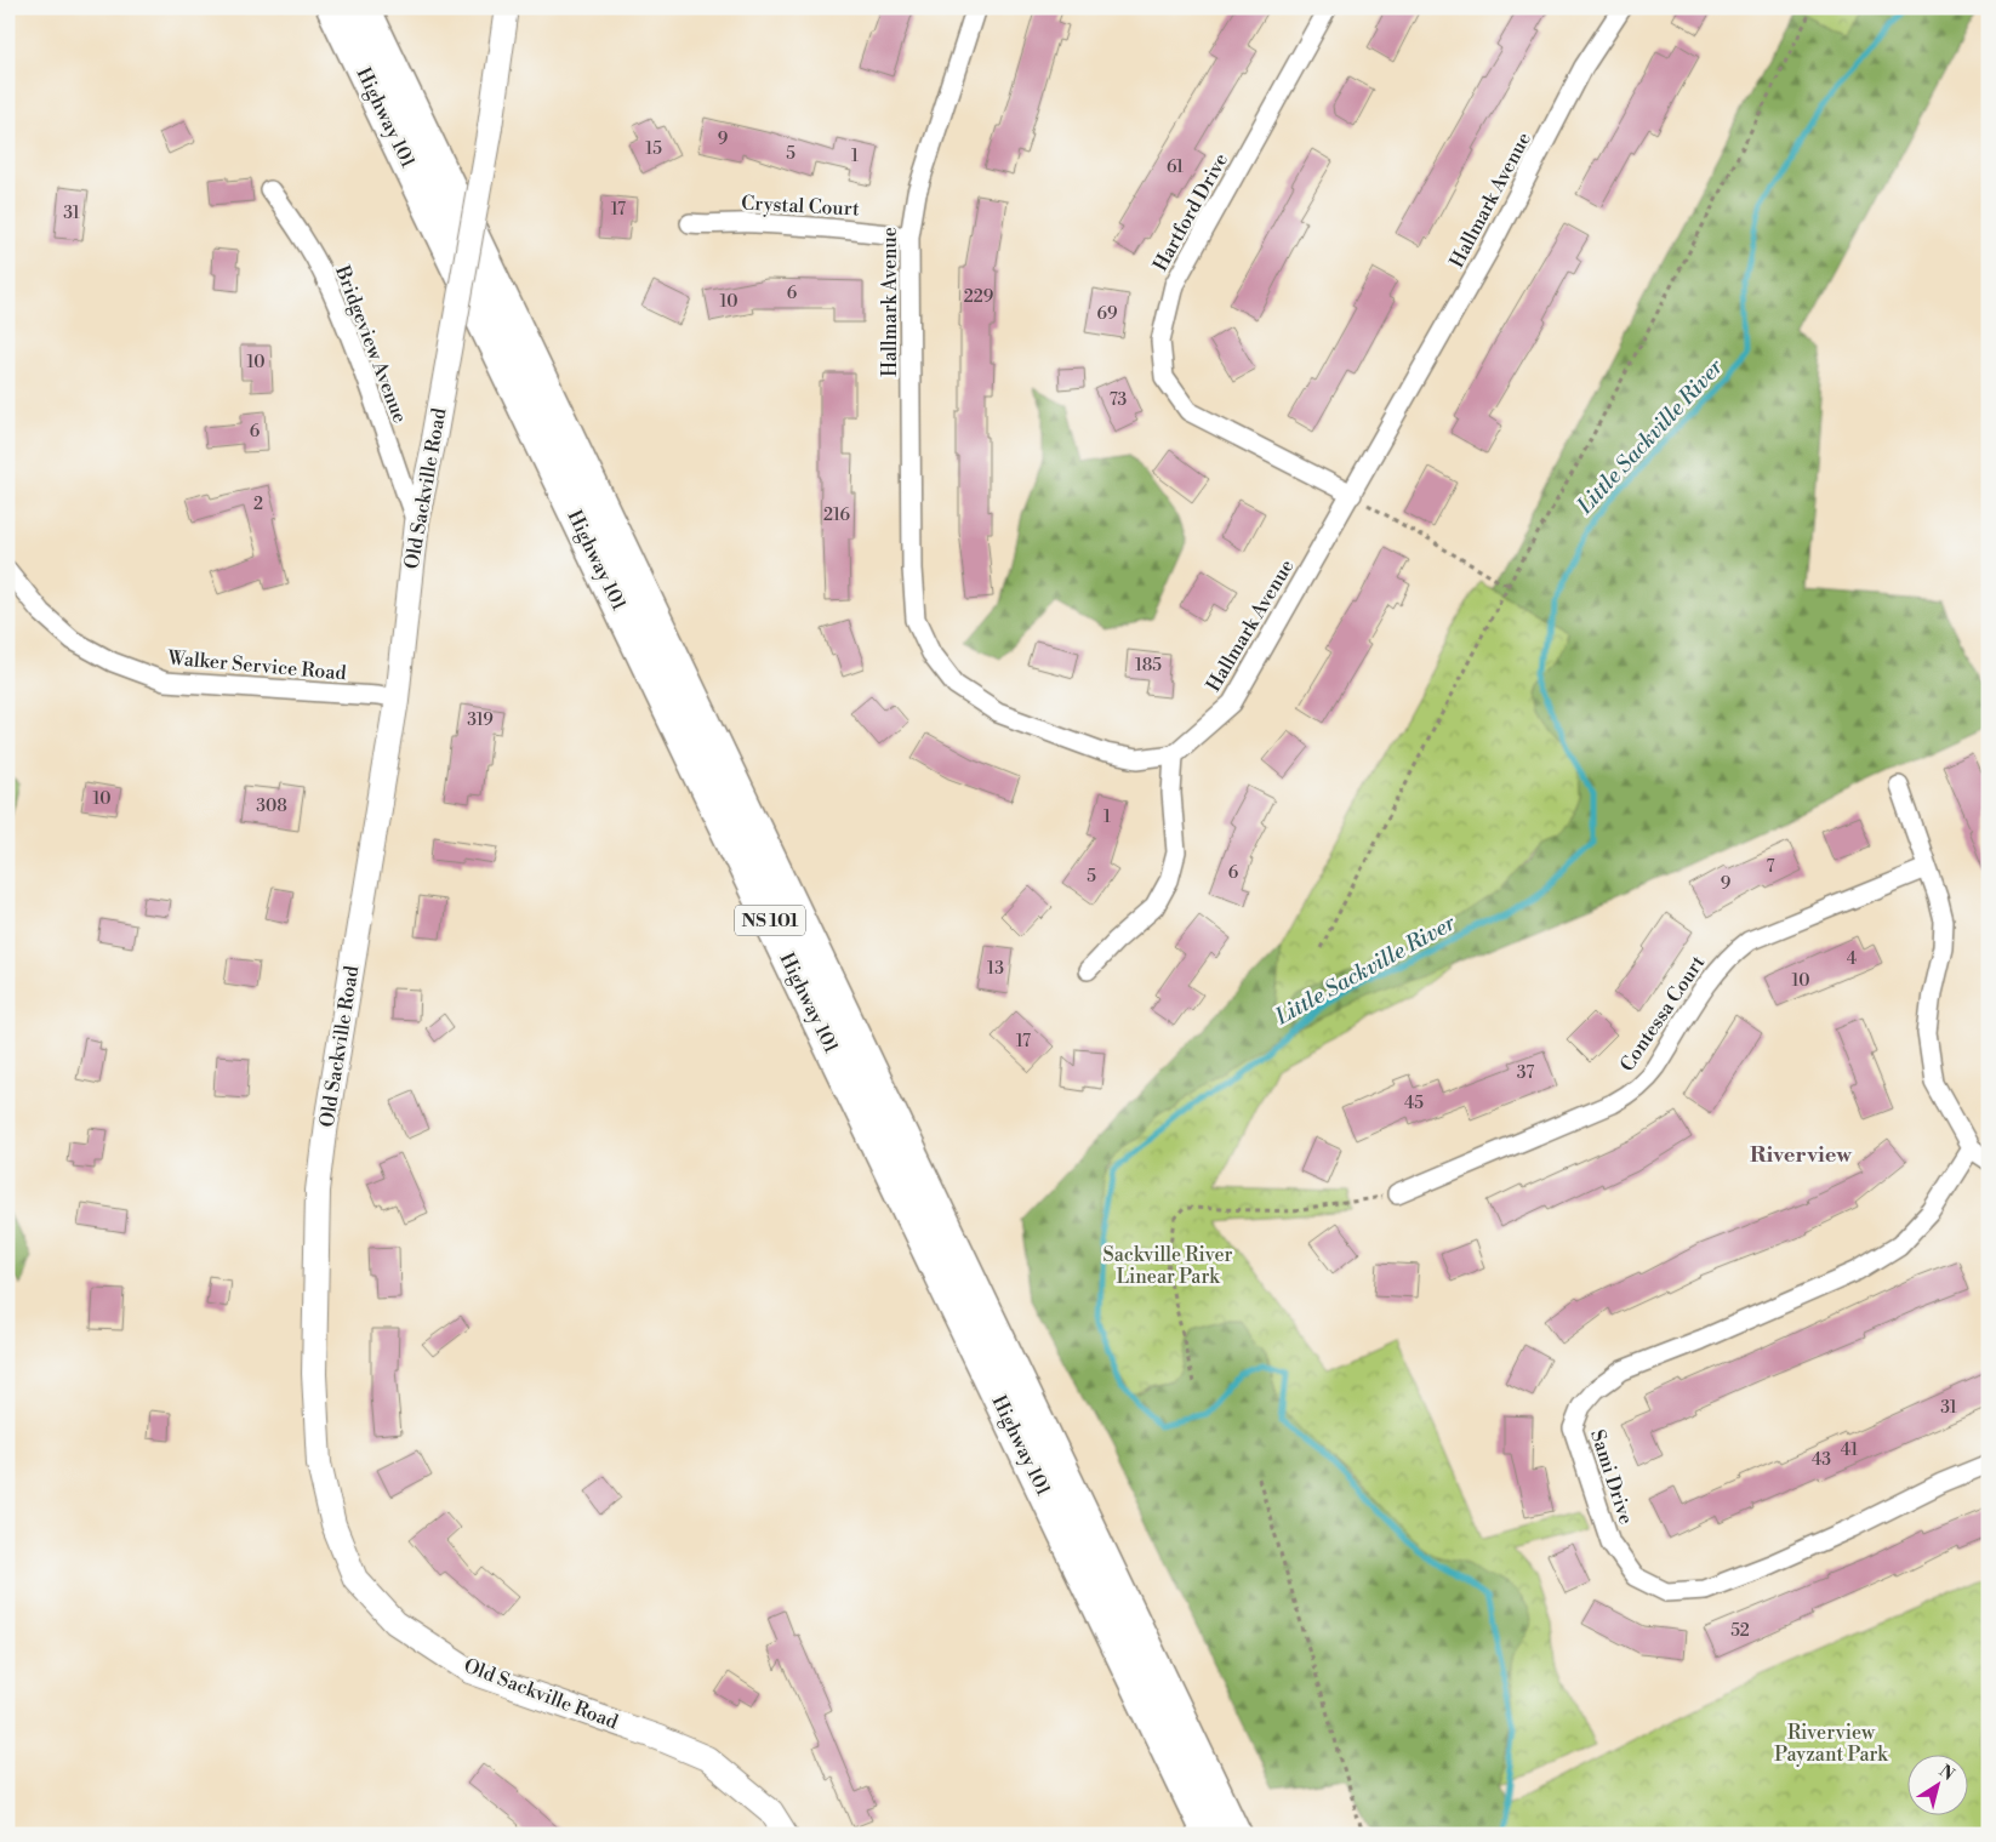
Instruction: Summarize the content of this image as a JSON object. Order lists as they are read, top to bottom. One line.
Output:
{"streets":{"highway":["Highway 101","NS 101"],"street":["Hallmark Avenue","Crystal Court","Hartford Drive","Bridgeview Avenue","Old Sackville Road","Walker Service Road","Contessa Court","Sami Drive"]},"crossings":[["Hallmark Avenue","Crystal Court"],["Hallmark Avenue","Hartford Drive"],["Bridgeview Avenue","Old Sackville Road"],["Old Sackville Road","Walker Service Road"]],"districts":["Riverview"],"water":["Little Sackville River"],"parks":["Sackville River Linear Park","Riverview Payzant Park"],"house_numbers":["9","15","5","1","61","17","31","6","229","10","69","10","73","6","2","216","185","319","10","308","1","7","6","5","9","4","13","10","17","37","45","31","41","43","52"],"north":"top right"}
